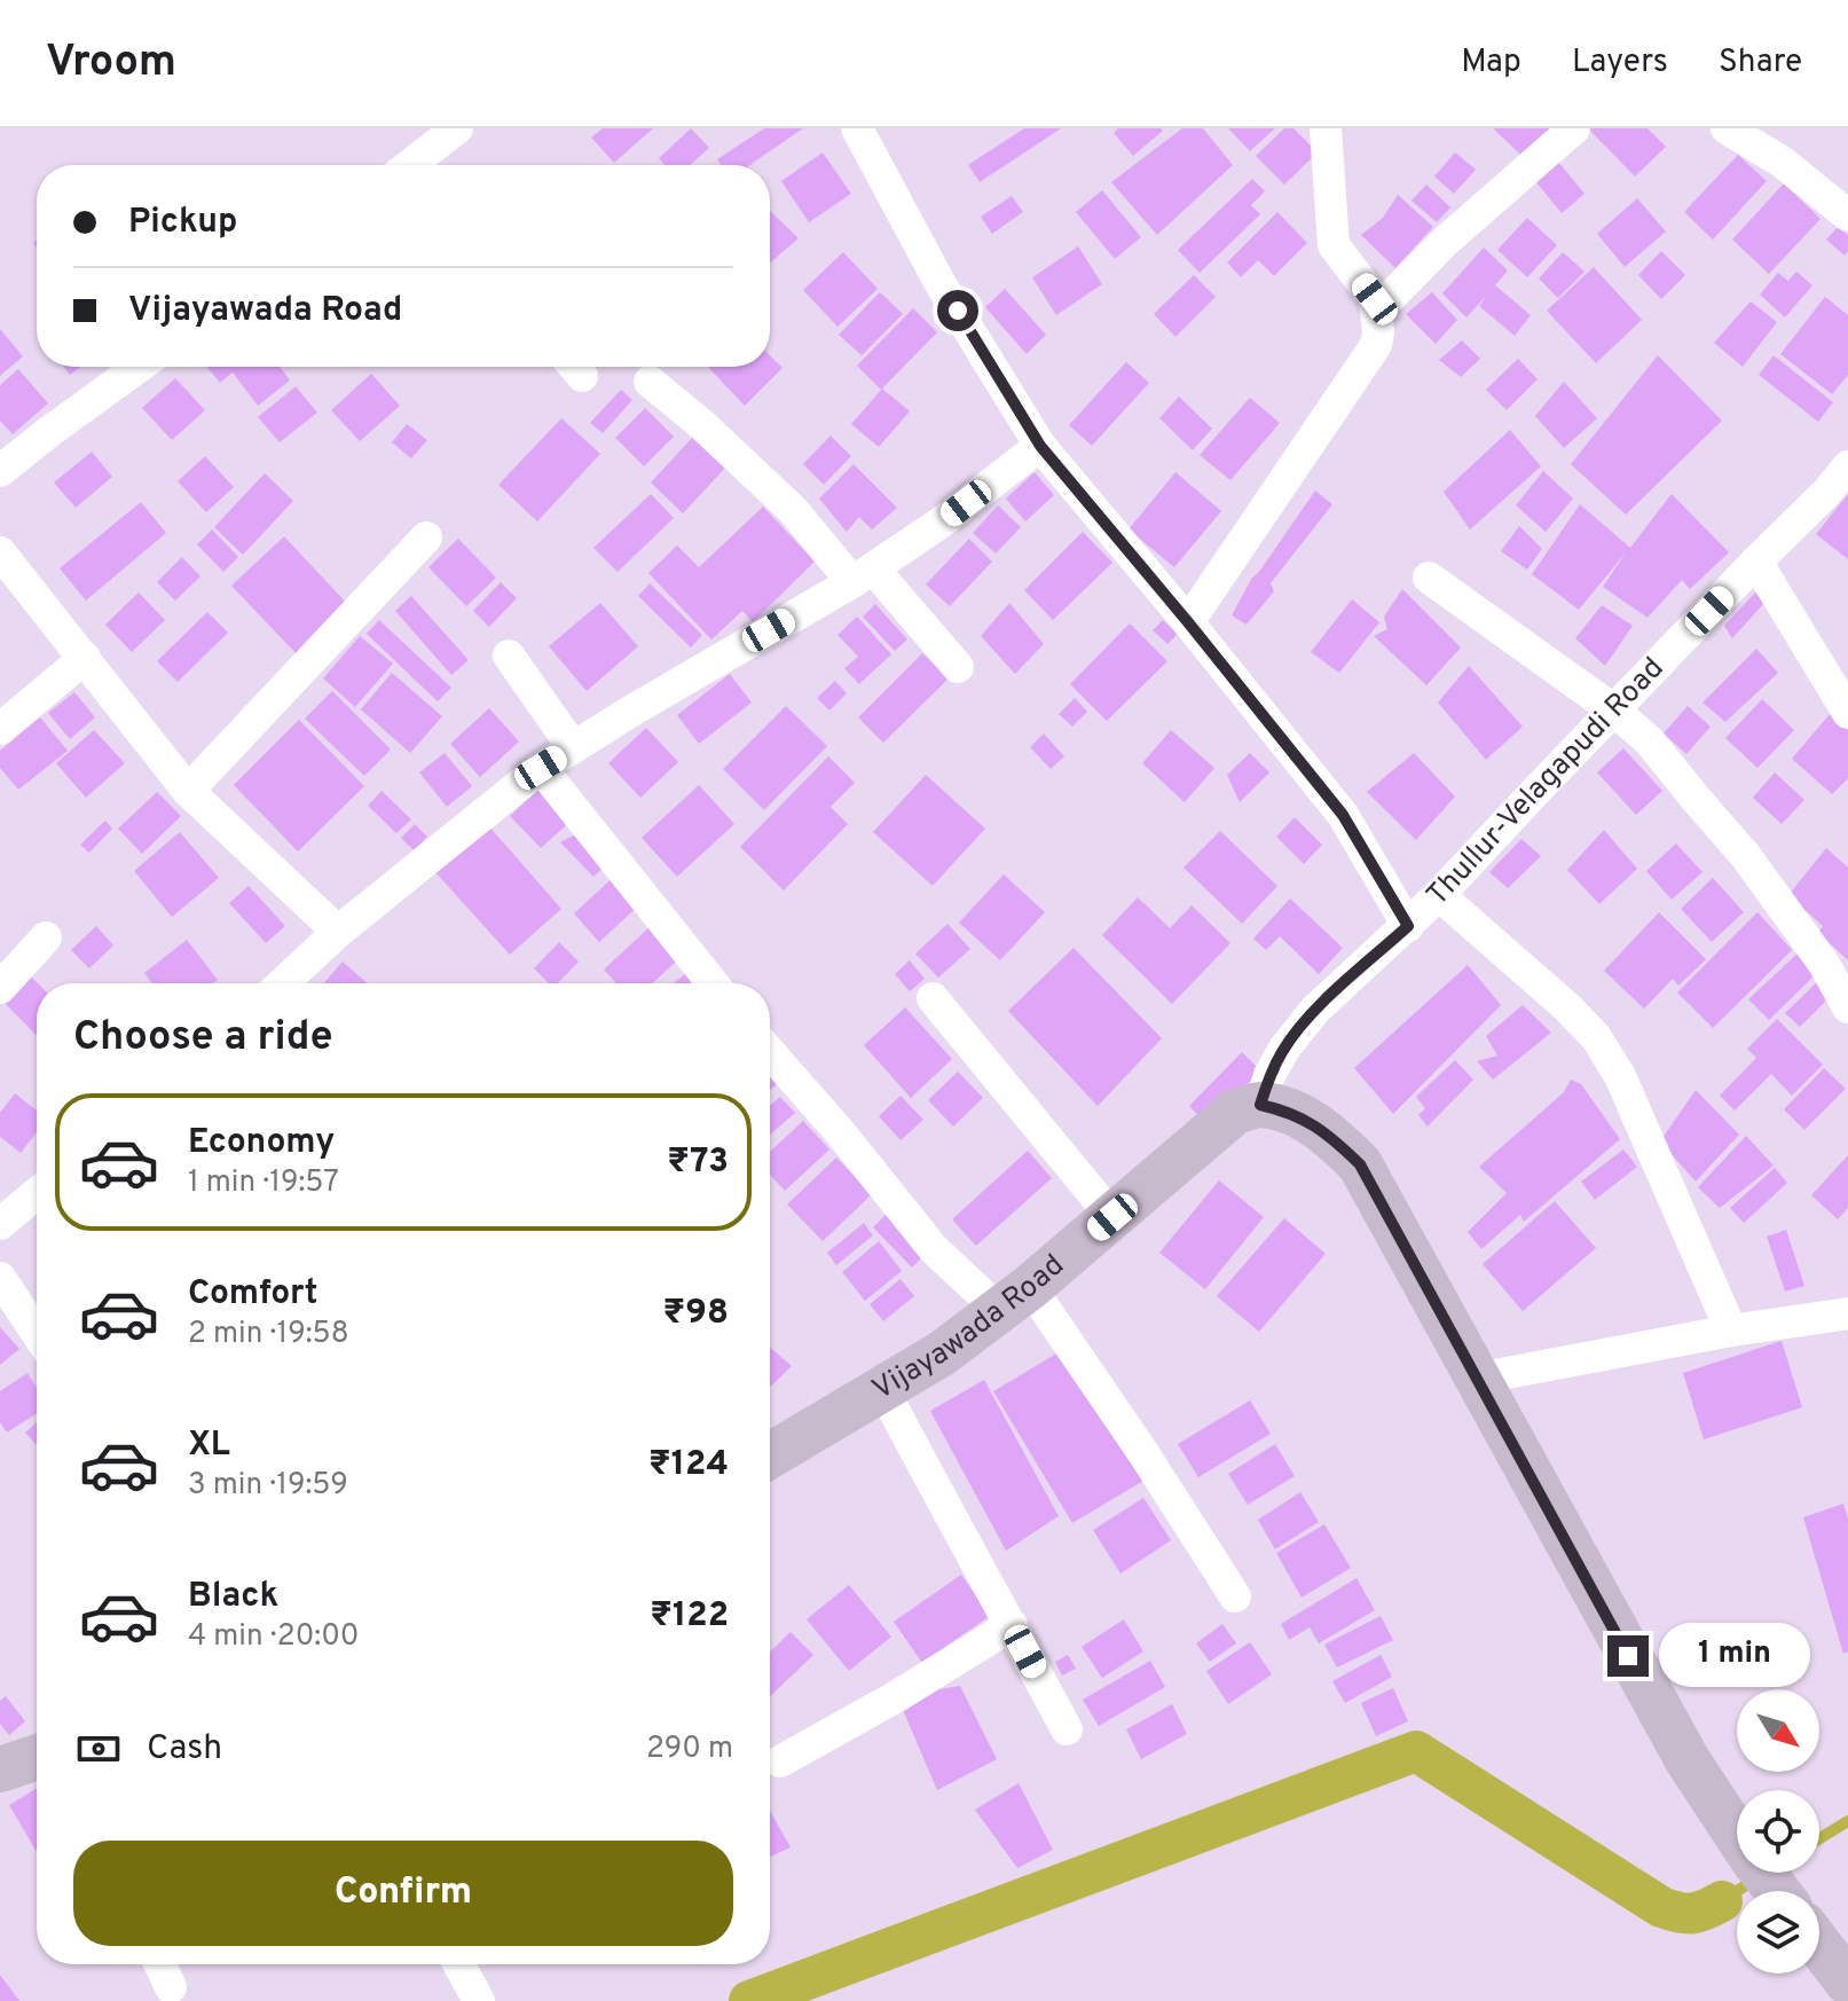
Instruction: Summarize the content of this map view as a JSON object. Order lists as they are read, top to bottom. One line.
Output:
{"streets":{"main road":["Vijayawada Road"],"street":["Thullur-Velagapudi Road"]},"crossings":[["Thullur-Velagapudi Road","Vijayawada Road"]],"north":"bottom right","page":{"header":"Vroom","nav":["Map","Layers","Share"],"banner":["Pickup","Vijayawada Road"],"heading":"Choose a ride","list":[{"name":"Economy","note":"1 min · 19:57","value":"₹73"},{"name":"Comfort","note":"2 min · 19:58","value":"₹98"},{"name":"XL","note":"3 min · 19:59","value":"₹124"},{"name":"Black","note":"4 min · 20:00","value":"₹122"}],"bubble":"1 min","pay":["Cash","290 m"],"buttons":"Confirm"}}
